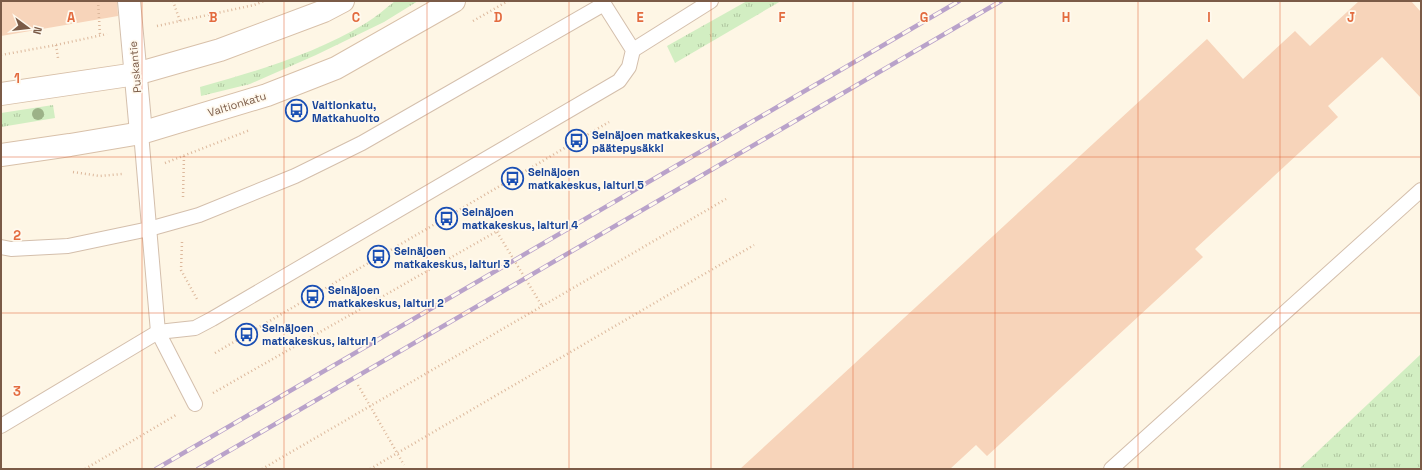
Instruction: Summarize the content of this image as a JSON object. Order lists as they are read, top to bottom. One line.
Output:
{"streets":{"main road":["Puskantie","Valtionkatu"]},"crossings":[["Puskantie","Valtionkatu"]],"places":{"bus stop":["Valtionkatu, Matkahuolto","Seinäjoen matkakeskus, päätepysäkki","Seinäjoen matkakeskus, laituri 5","Seinäjoen matkakeskus, laituri 4","Seinäjoen matkakeskus, laituri 3","Seinäjoen matkakeskus, laituri 2","Seinäjoen matkakeskus, laituri 1"]},"north":"right","grid":{"columns":["A","B","C","D","E","F","G","H","I","J"],"rows":["1","2","3"]}}
